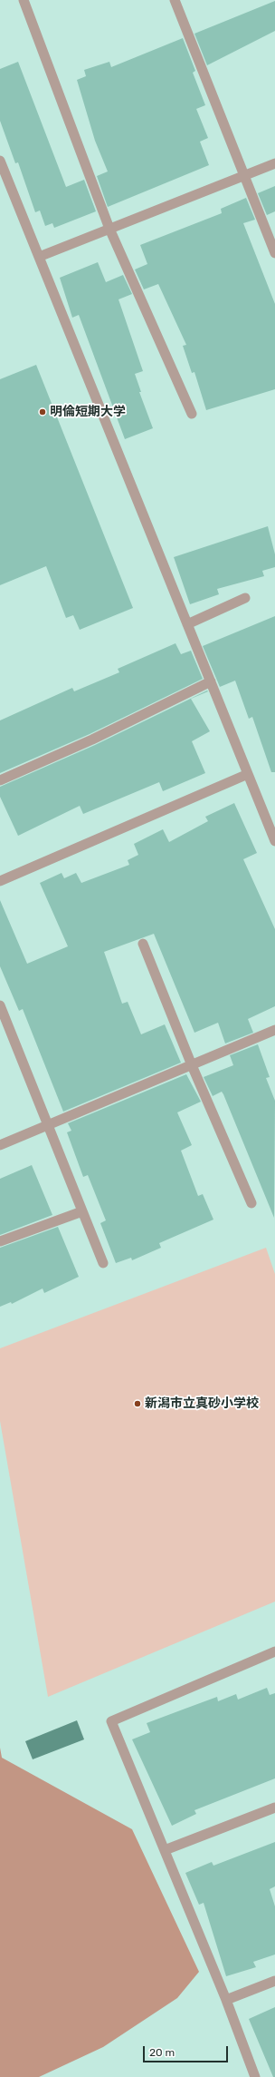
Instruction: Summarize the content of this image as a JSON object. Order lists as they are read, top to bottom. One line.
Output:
{"places":["明倫短期大学","新潟市立真砂小学校"],"scale_bar":"20 m"}
